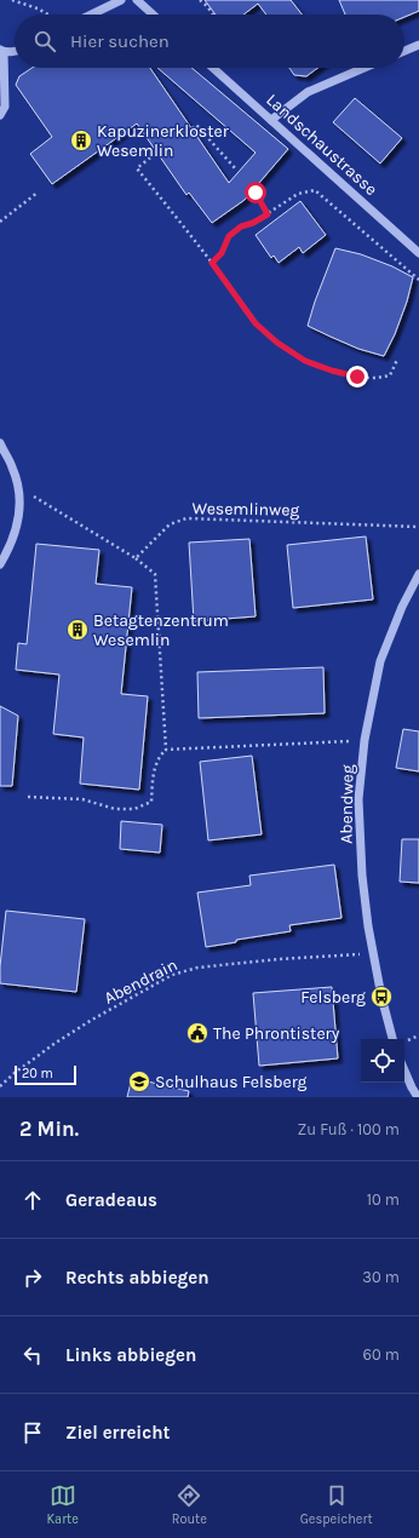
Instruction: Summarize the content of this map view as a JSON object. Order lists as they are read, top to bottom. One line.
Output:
{"streets":{"street":["Landschaustrasse","Abendweg"],"path":["Wesemlinweg","Abendrain"]},"crossings":[["Abendweg","Abendrain"]],"places":{"building":["Kapuzinerkloster Wesemlin","Betagtenzentrum Wesemlin"],"bus stop":["Felsberg"],"public building":["The Phrontistery"],"school or university":["Schulhaus Felsberg"]},"scale_bar":"20 m","page":{"search":"Hier suchen","scale":"20 m","heading":["2 Min.","Zu Fuß · 100 m"],"list":[["Geradeaus","10 m"],["Rechts abbiegen","30 m"],["Links abbiegen","60 m"],"Ziel erreicht"],"nav":["Karte","Route","Gespeichert"]}}
